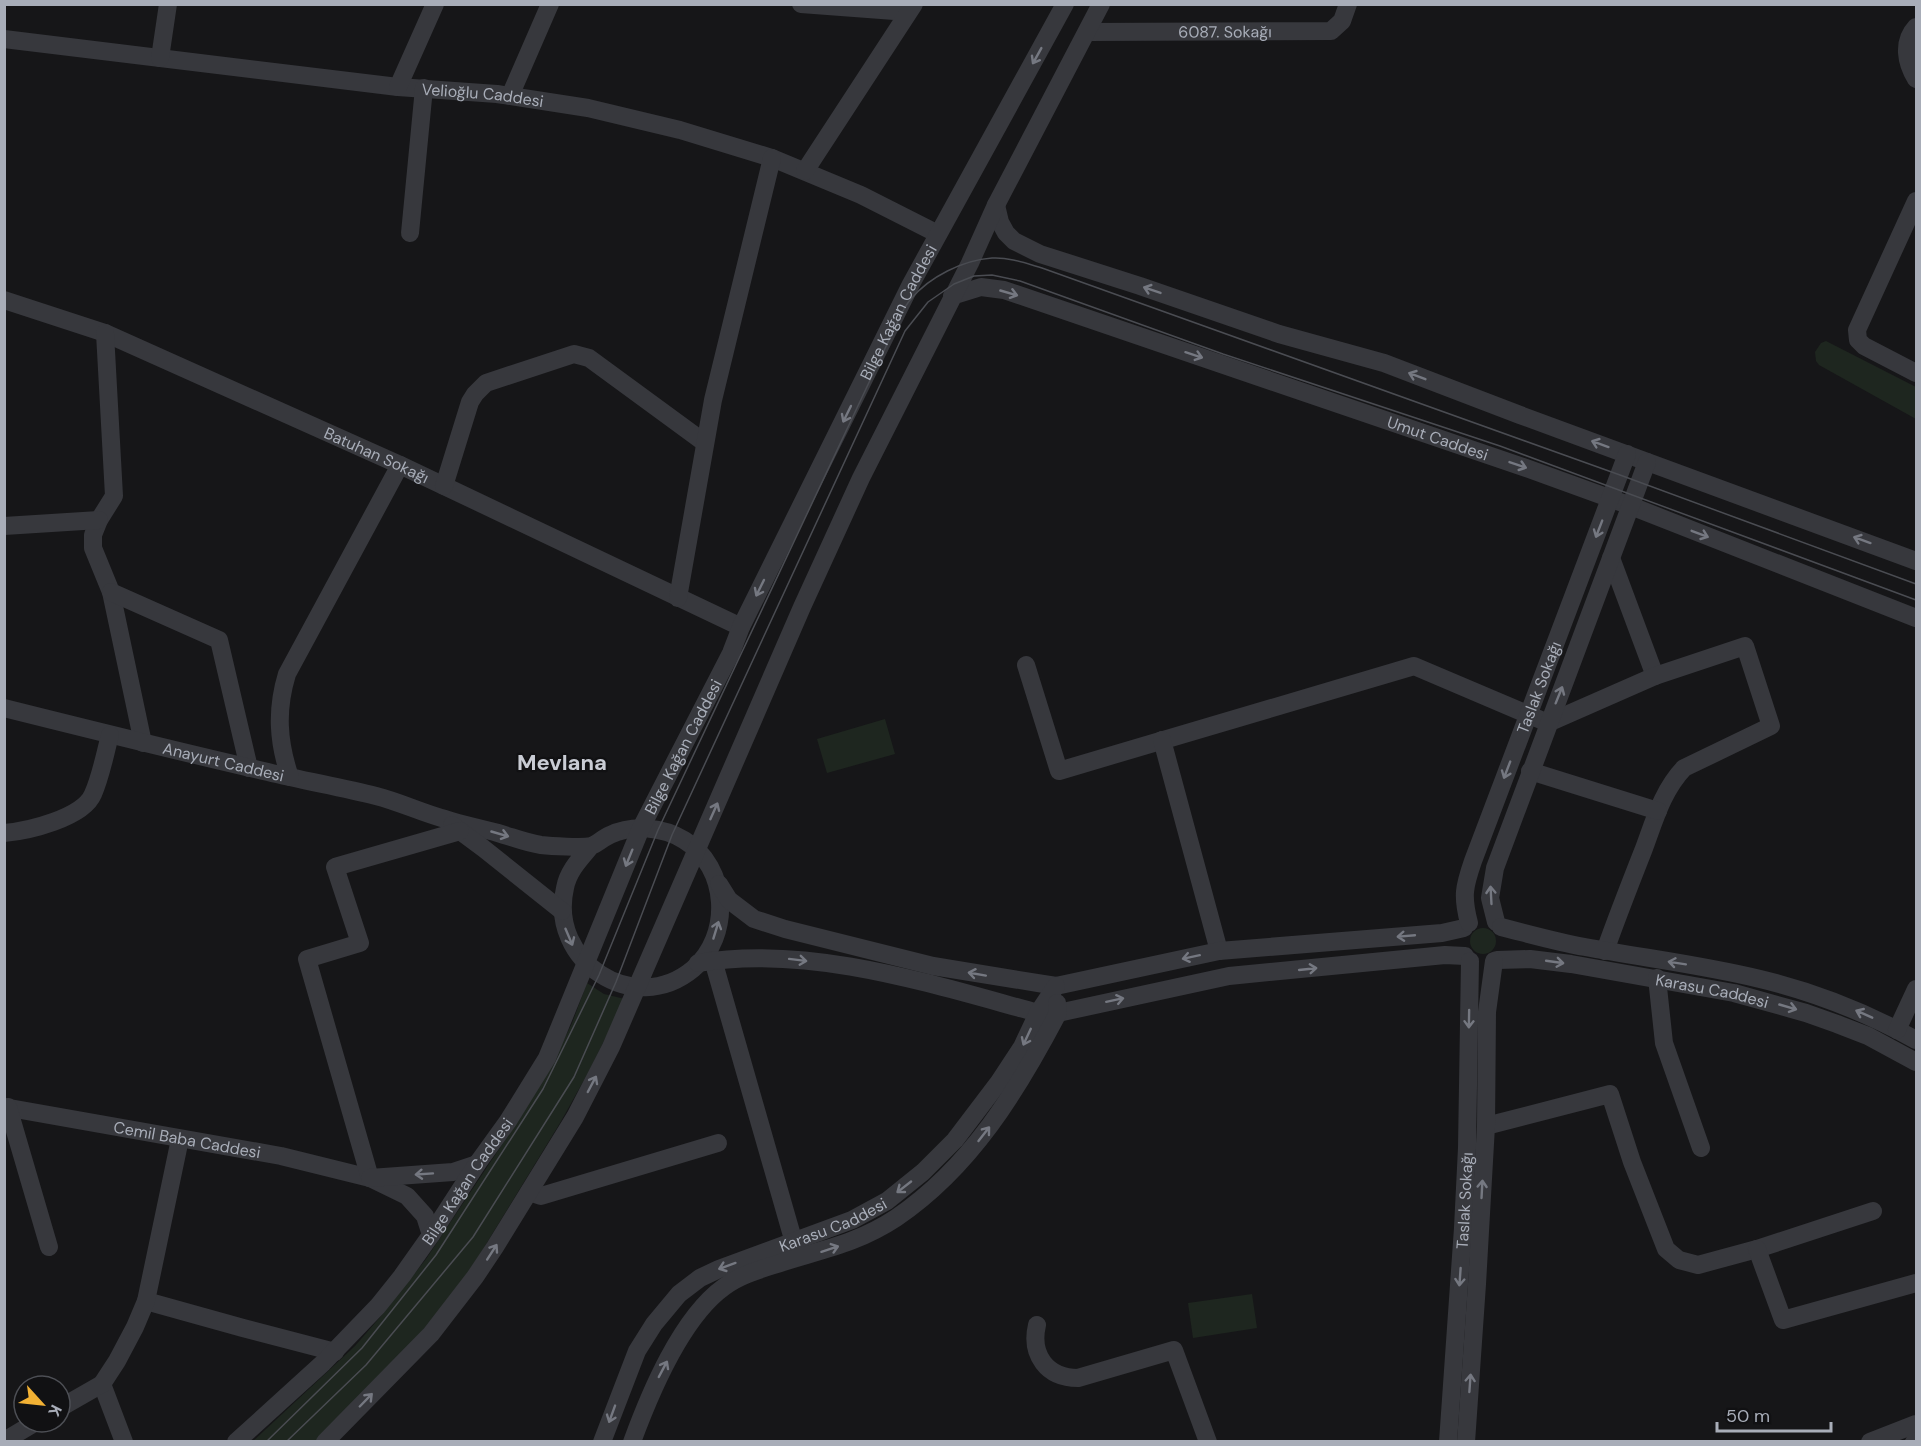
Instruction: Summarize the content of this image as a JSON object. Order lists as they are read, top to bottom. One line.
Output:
{"streets":{"street":["6087. Sokağı","Velioğlu Caddesi","Bilge Kağan Caddesi","Umut Caddesi","Batuhan Sokağı","Taslak Sokağı","Anayurt Caddesi","Karasu Caddesi","Cemil Baba Caddesi"]},"crossings":[["Velioğlu Caddesi","Bilge Kağan Caddesi"],["Bilge Kağan Caddesi","Batuhan Sokağı"],["Bilge Kağan Caddesi","Cemil Baba Caddesi"],["Umut Caddesi","Taslak Sokağı"],["Taslak Sokağı","Karasu Caddesi"]],"districts":["Mevlana"],"scale_bar":"50 m","north":"bottom right"}
